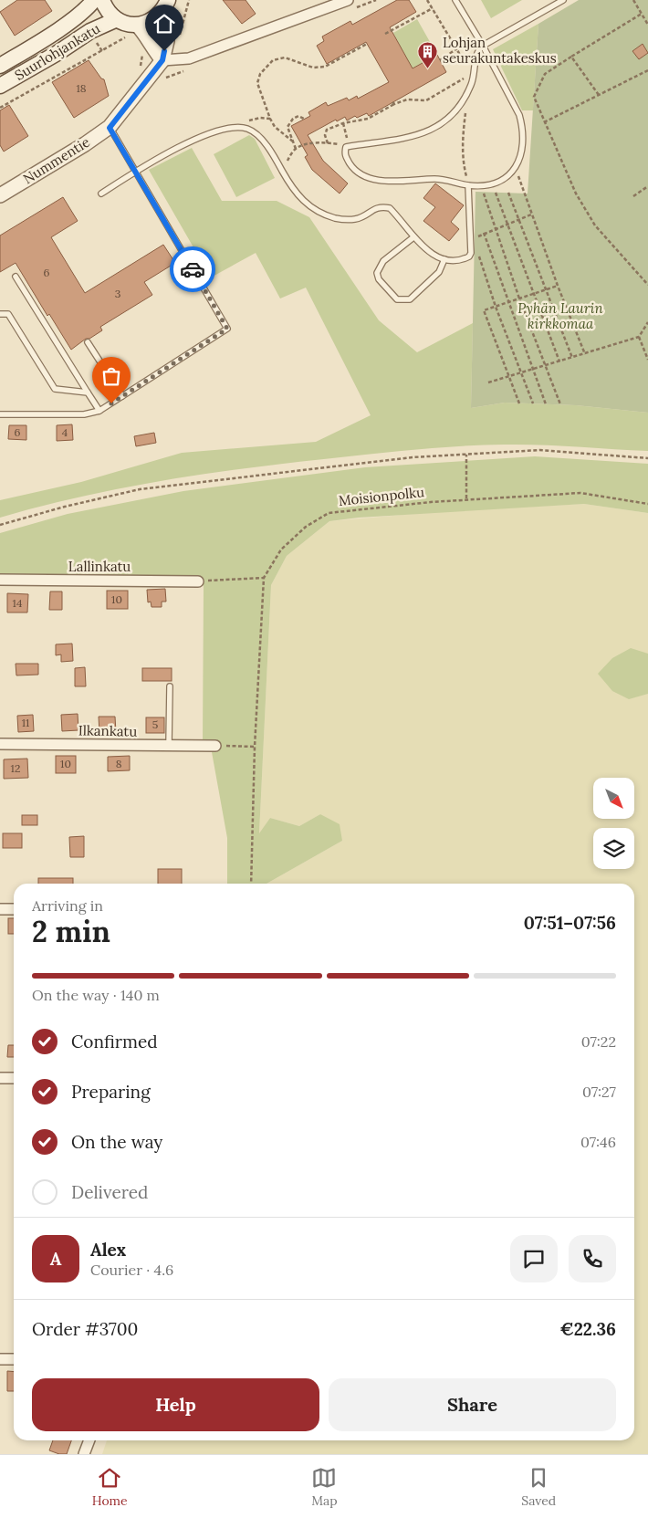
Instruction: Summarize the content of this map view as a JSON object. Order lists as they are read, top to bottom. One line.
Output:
{"streets":{"main road":["Suurlohjankatu"],"street":["Nummentie","Lallinkatu","Ilkankatu"],"path":["Moisionpolku"]},"parks":["Pyhän Laurin kirkkomaa"],"places":{"building":["Lohjan seurakuntakeskus"]},"house_numbers":["18","6","3","6","4","10","14","11","5","10","8","12"],"north":"bottom right","page":{"heading":["2 min","Arriving in","07:51–07:56"],"panel":["Alex","Courier · 4.6","Order #3700","€22.36"],"bar":"On the way · 140 m","list":[["Confirmed","07:22"],["Preparing","07:27"],["On the way","07:46"],"Delivered"],"round":"A","buttons":["Help","Share"],"tabs":["Home","Map","Saved"]}}
